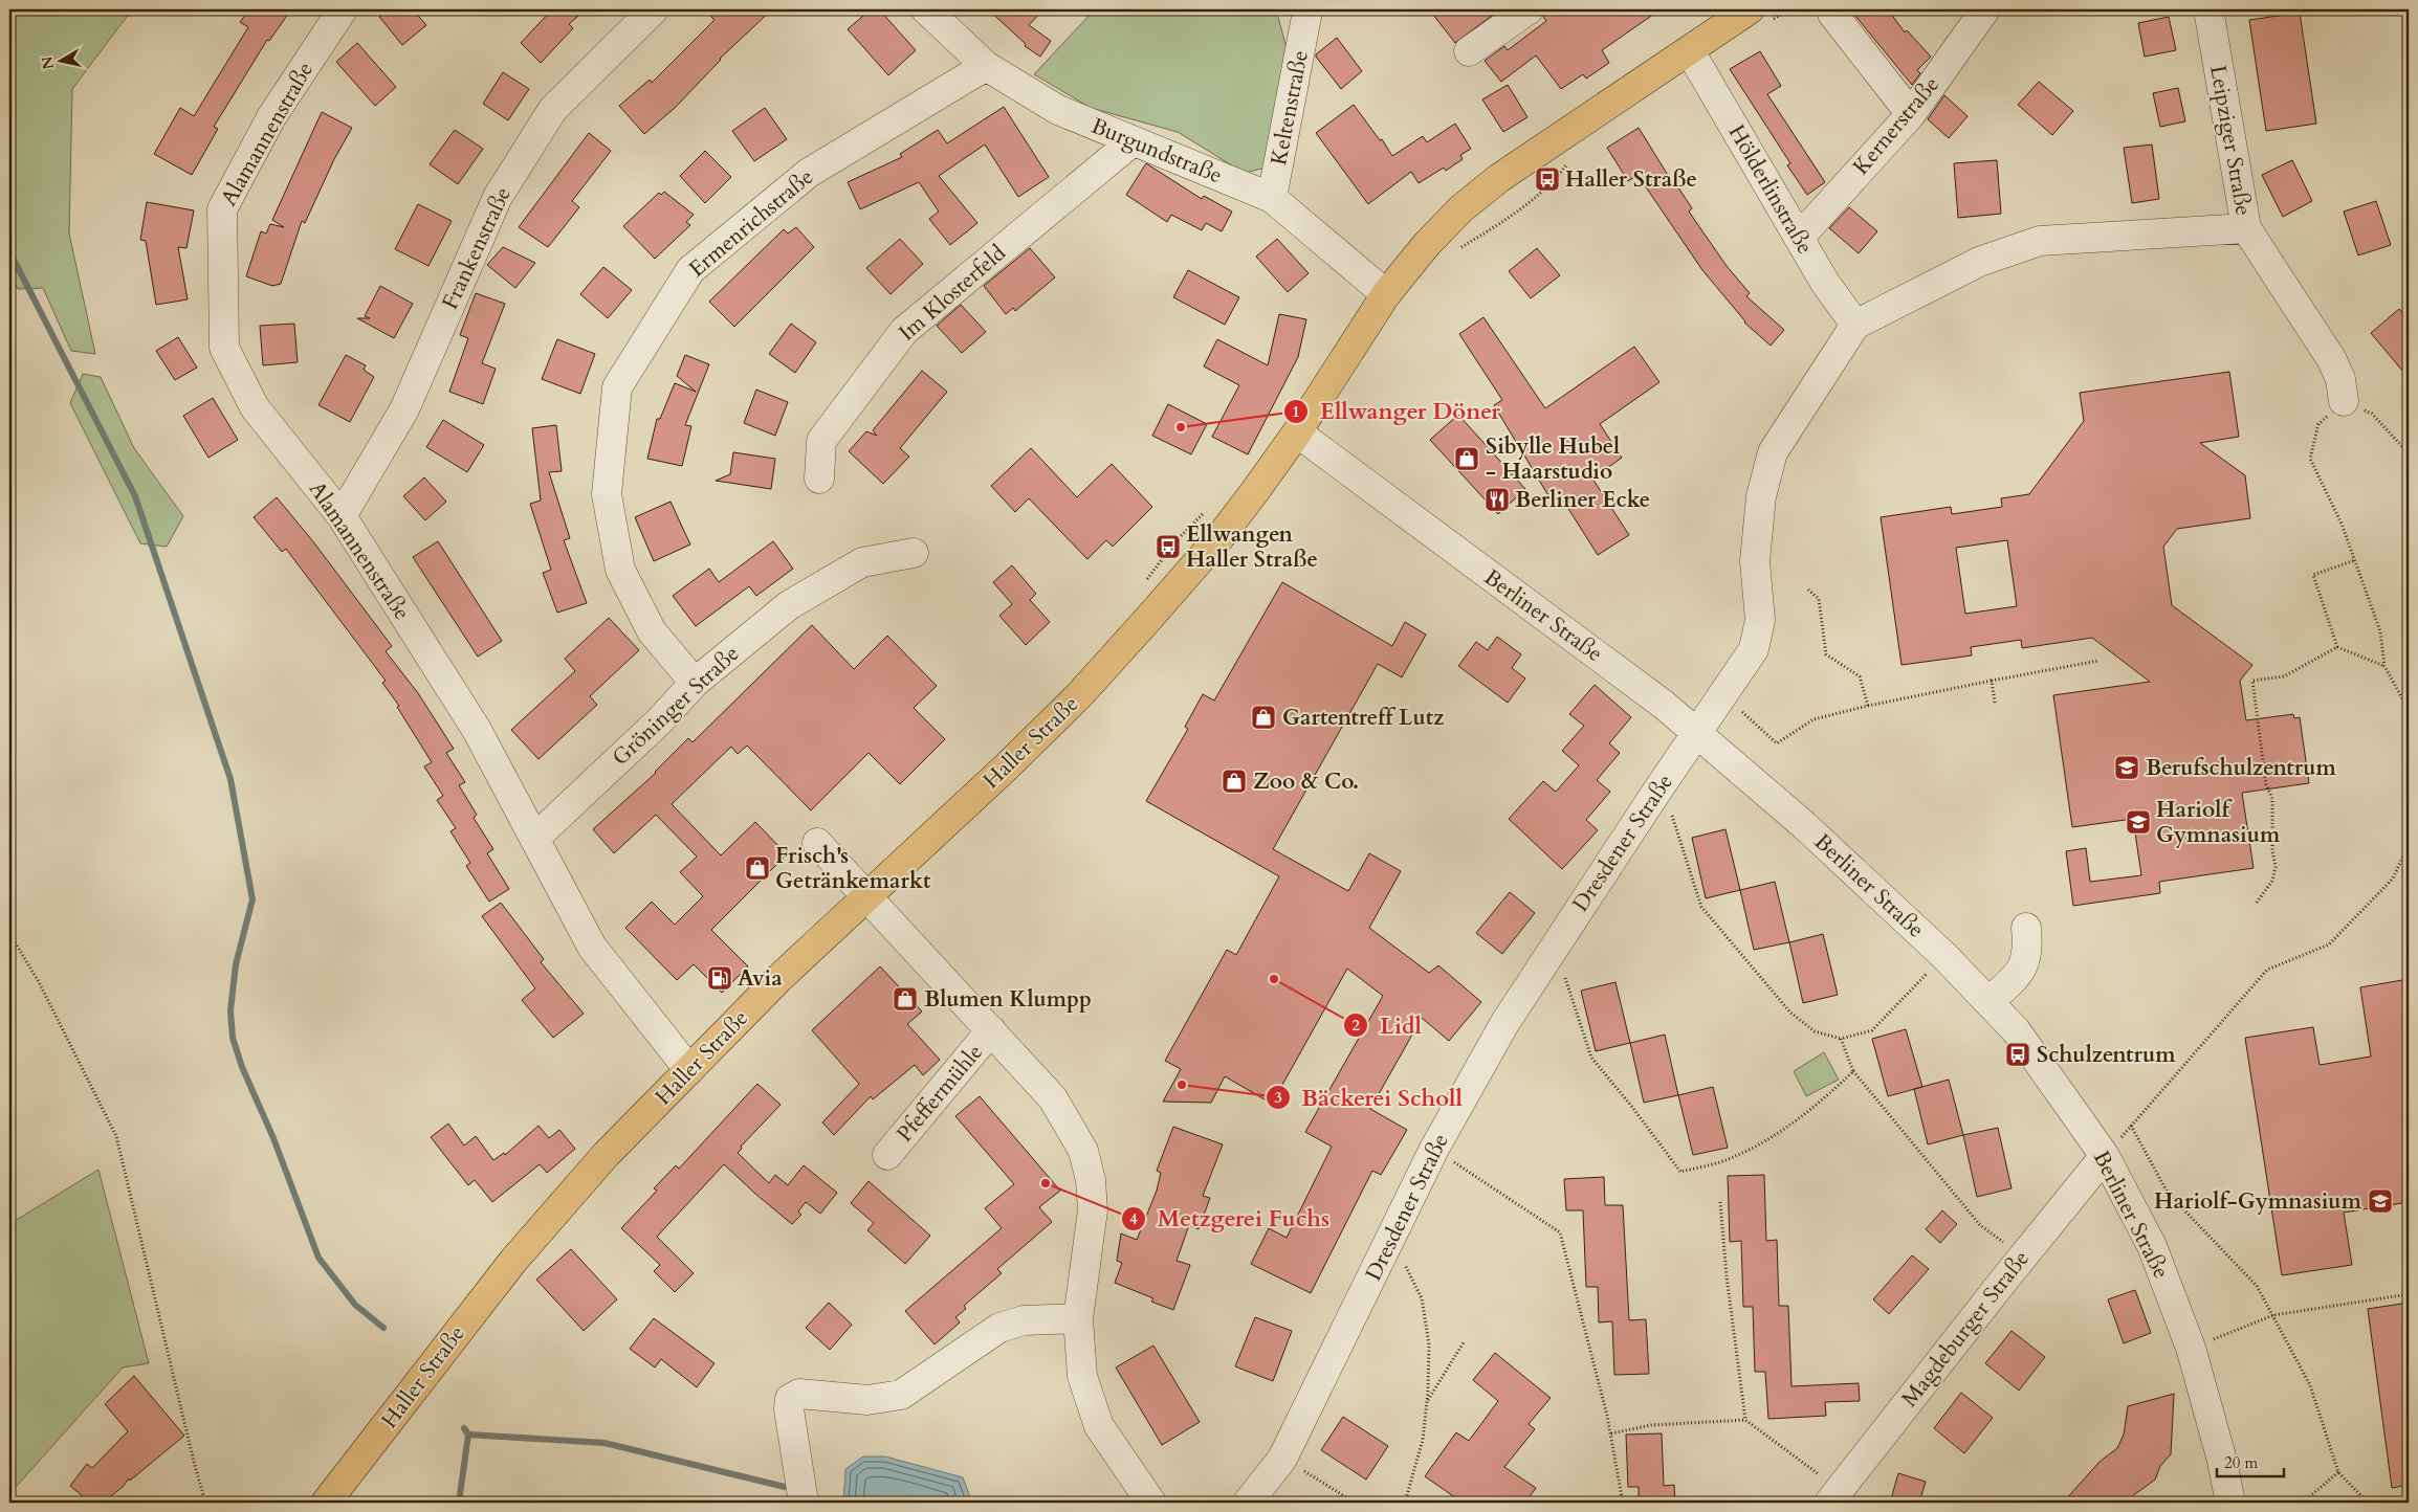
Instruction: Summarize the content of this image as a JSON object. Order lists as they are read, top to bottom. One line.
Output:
{"streets":{"main road":["Haller Straße"],"street":["Keltenstraße","Kernerstraße","Alamannenstraße","Leipziger Straße","Burgundstraße","Hölderlinstraße","Ermenrichstraße","Frankenstraße","Im Klosterfeld","Berliner Straße","Gröninger Straße","Dresdener Straße","Pfeffermühle","Magdeburger Straße"]},"crossings":[["Keltenstraße","Burgundstraße"],["Kernerstraße","Hölderlinstraße"],["Alamannenstraße","Frankenstraße"],["Alamannenstraße","Gröninger Straße"],["Alamannenstraße","Haller Straße"],["Burgundstraße","Ermenrichstraße"],["Burgundstraße","Im Klosterfeld"],["Burgundstraße","Haller Straße"],["Hölderlinstraße","Haller Straße"],["Hölderlinstraße","Dresdener Straße"],["Ermenrichstraße","Gröninger Straße"],["Berliner Straße","Haller Straße"],["Berliner Straße","Dresdener Straße"],["Berliner Straße","Magdeburger Straße"]],"places":{"bus stop":["Haller Straße","Ellwangen Haller Straße","Schulzentrum"],"other":["Ellwanger Döner","Lidl","Bäckerei Scholl","Metzgerei Fuchs"],"shop":["Sibylle Hubel - Haarstudio","Gartentreff Lutz","Zoo & Co.","Frisch's Getränkemarkt","Blumen Klumpp"],"restaurant":["Berliner Ecke"],"school or university":["Berufschulzentrum","Hariolf Gymnasium","Hariolf-Gymnasium"],"fuel station":["Avia"]},"scale_bar":"20 m","north":"left"}
